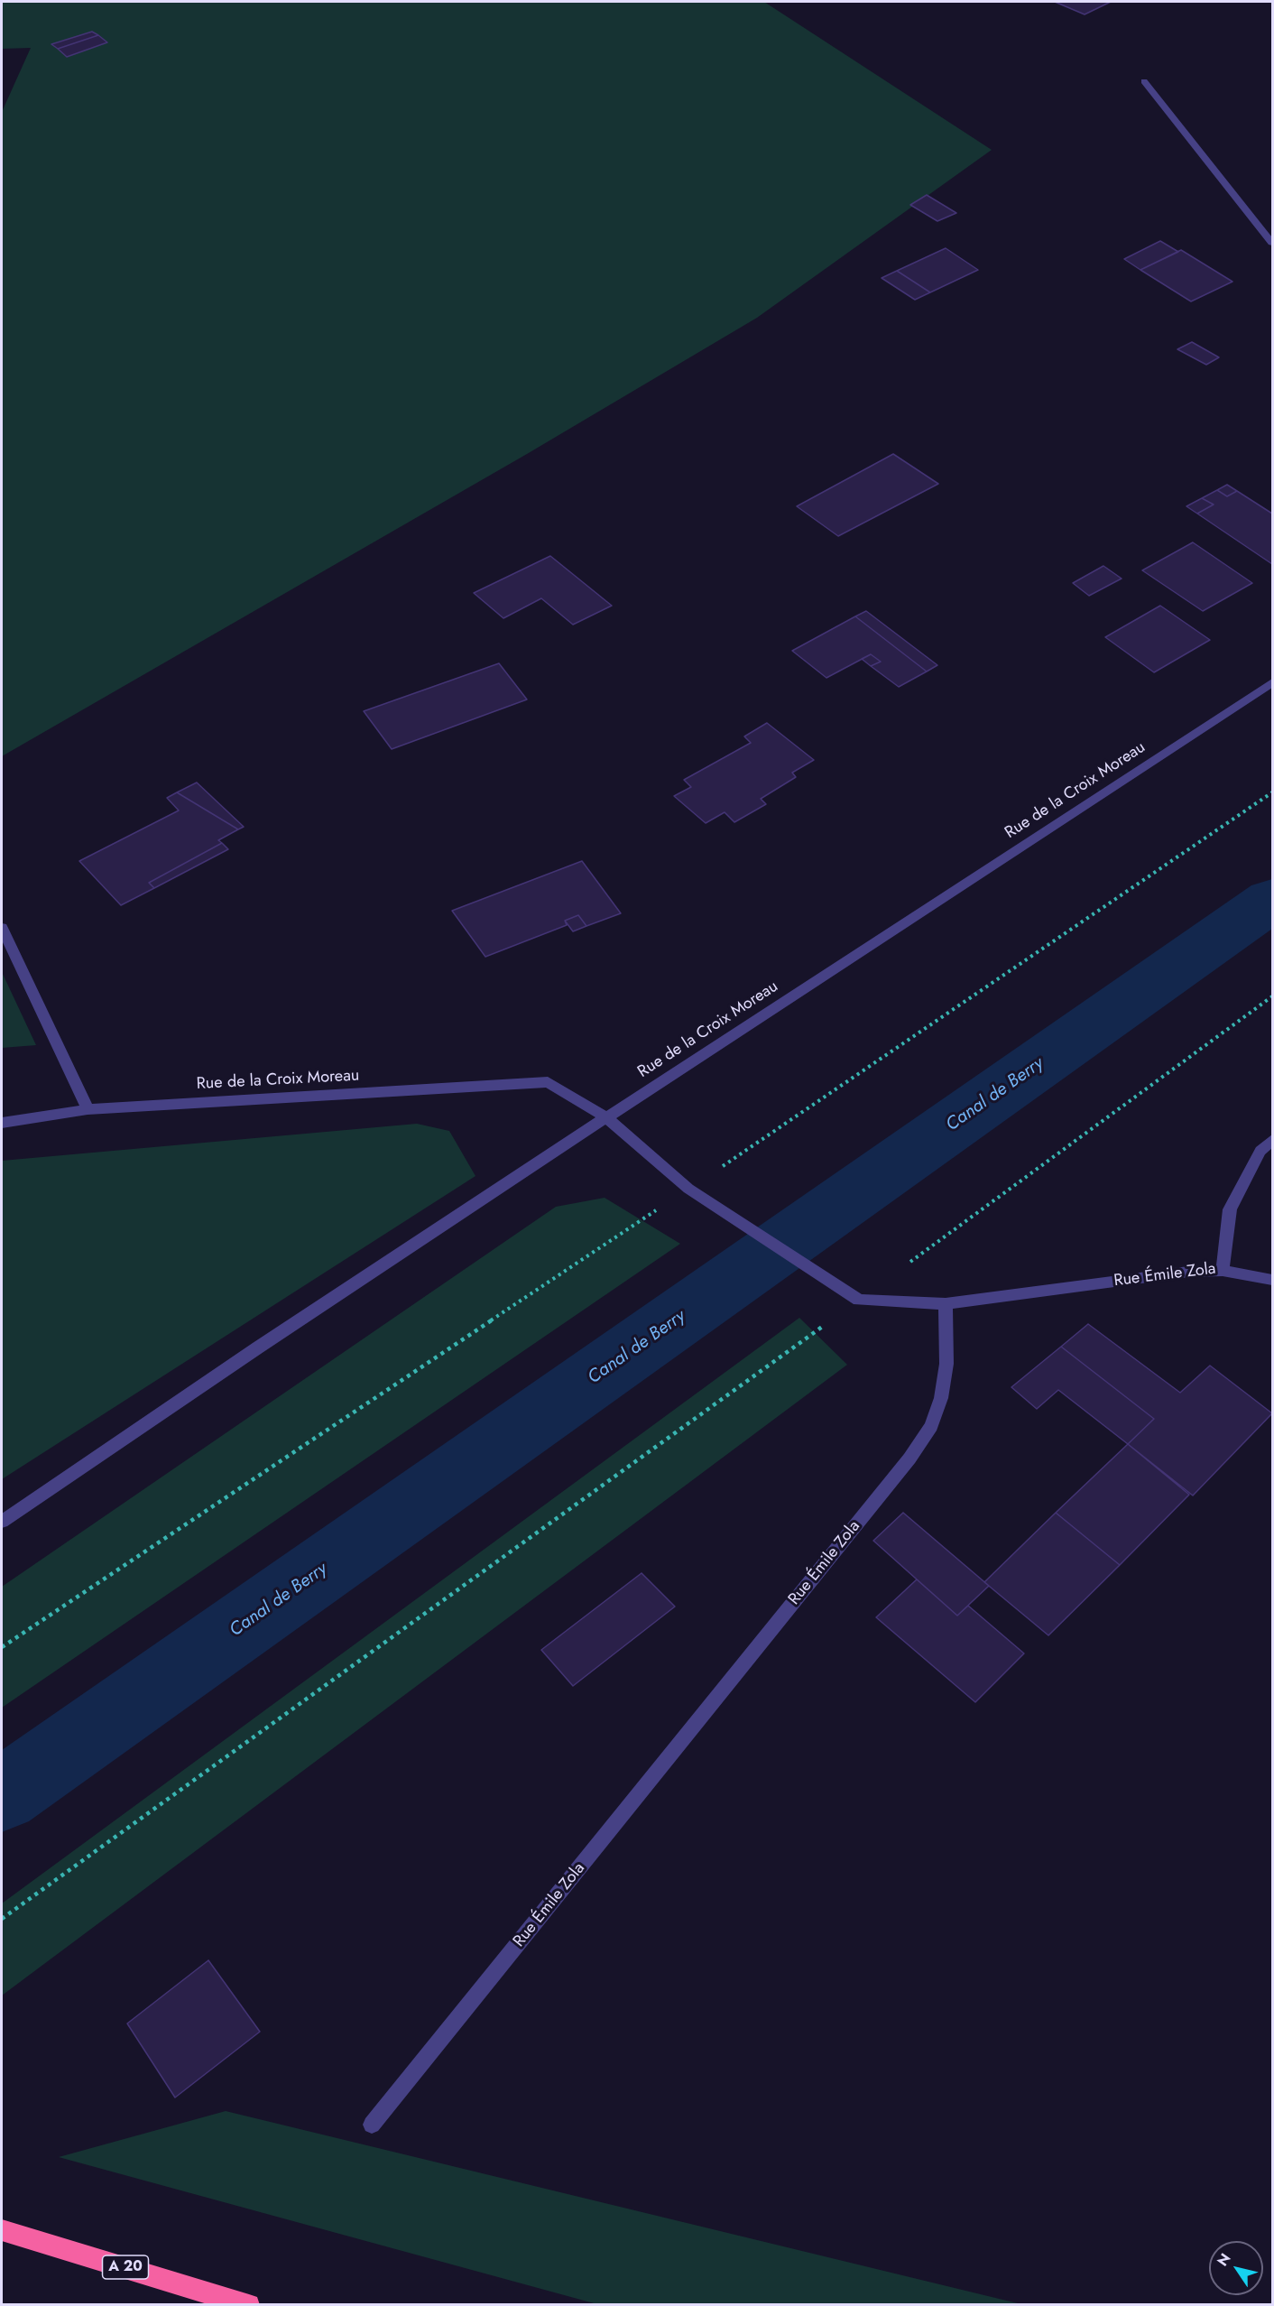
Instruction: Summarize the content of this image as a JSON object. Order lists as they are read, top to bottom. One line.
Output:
{"streets":{"highway":["A 20"],"street":["Rue de la Croix Moreau","Rue Émile Zola"]},"water":["Canal de Berry"],"north":"top left"}
